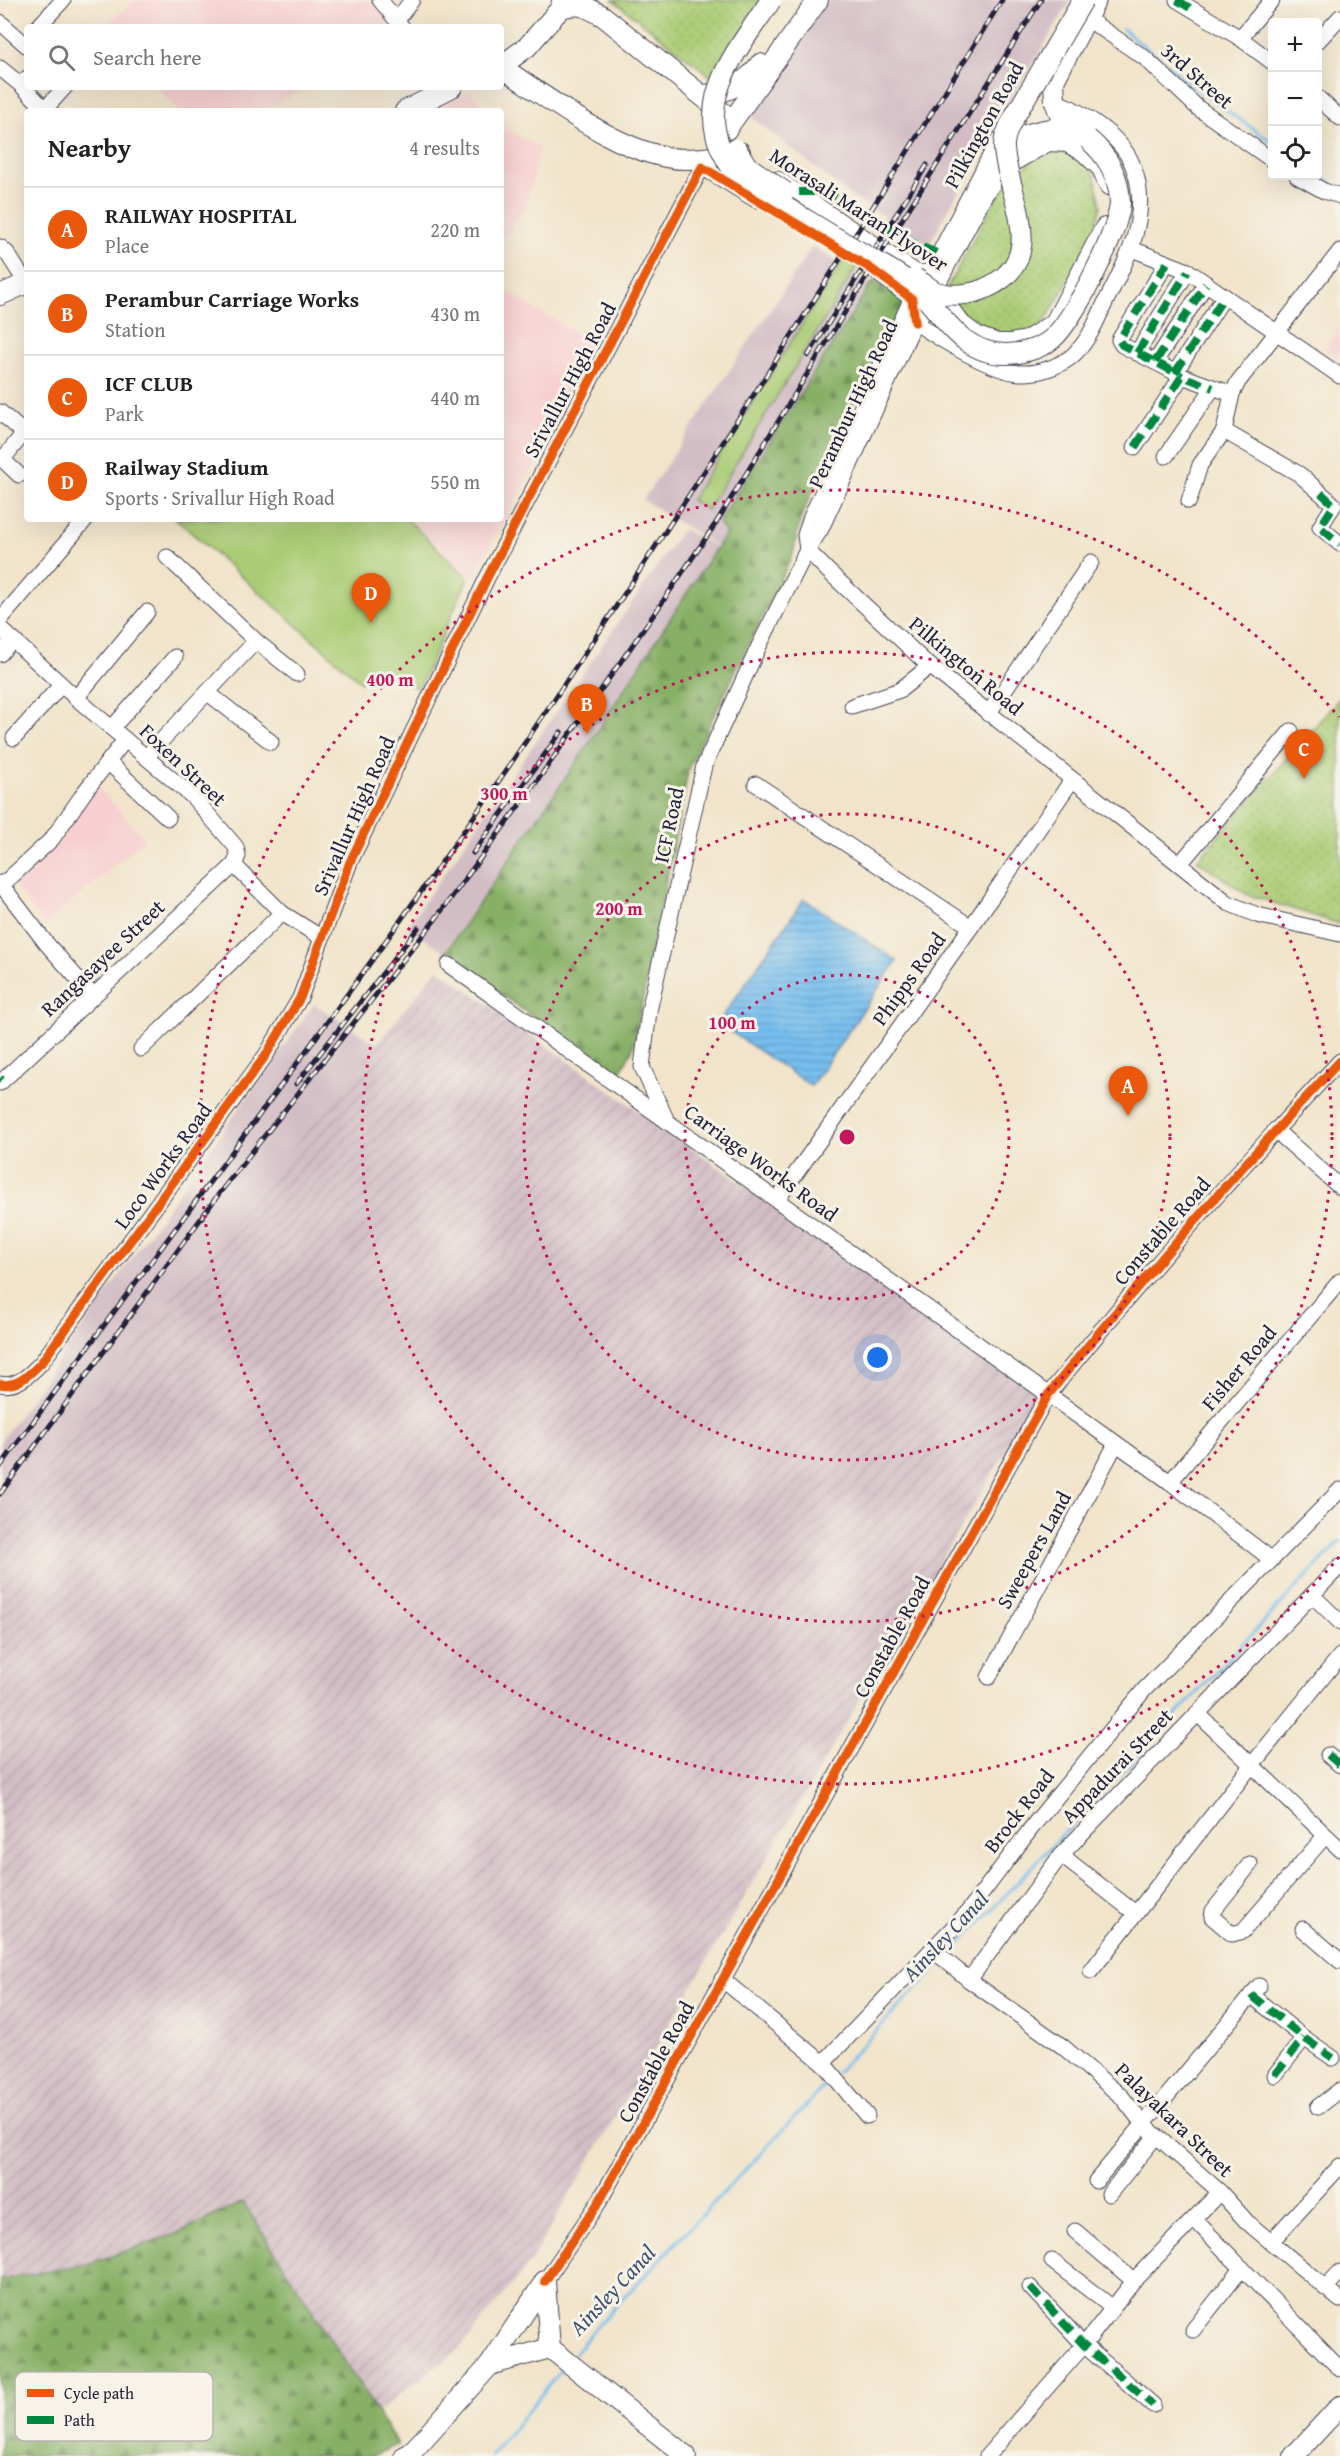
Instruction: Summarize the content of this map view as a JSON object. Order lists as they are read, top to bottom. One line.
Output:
{"streets":{"main road":["Morasali Maran Flyover","Constable Road"],"street":["3rd Street","Pilkington Road","Srivallur High Road","Perambur High Road","Foxen Street","ICF Road","Rangasayee Street","Phipps Road","Carriage Works Road","Loco Works Road","Fisher Road","Sweepers Land","Appadurai Street","Brock Road","Palayakara Street"]},"crossings":[["Pilkington Road","Morasali Maran Flyover"],["Pilkington Road","Perambur High Road"],["Pilkington Road","ICF Road"],["Pilkington Road","Phipps Road"],["Morasali Maran Flyover","Perambur High Road"],["Srivallur High Road","Loco Works Road"],["Perambur High Road","ICF Road"],["Foxen Street","Rangasayee Street"],["ICF Road","Carriage Works Road"],["Phipps Road","Carriage Works Road"],["Carriage Works Road","Constable Road"],["Appadurai Street","Palayakara Street"],["Brock Road","Palayakara Street"]],"water":["Ainsley Canal"],"legend":["Cycle path","Path"],"page":{"map_buttons":["+","−"],"search":"Search here","heading":["Nearby","4 results"],"list":[{"mark":"A","name":"RAILWAY HOSPITAL","note":"Place","value":"220 m"},{"mark":"B","name":"Perambur Carriage Works","note":"Station","value":"430 m"},{"mark":"C","name":"ICF CLUB","note":"Park","value":"440 m"},{"mark":"D","name":"Railway Stadium","note":"Sports · Srivallur High Road","value":"550 m"}],"pins":["D","B","C","A"]},"rings":["400 m","300 m","200 m","100 m"]}
